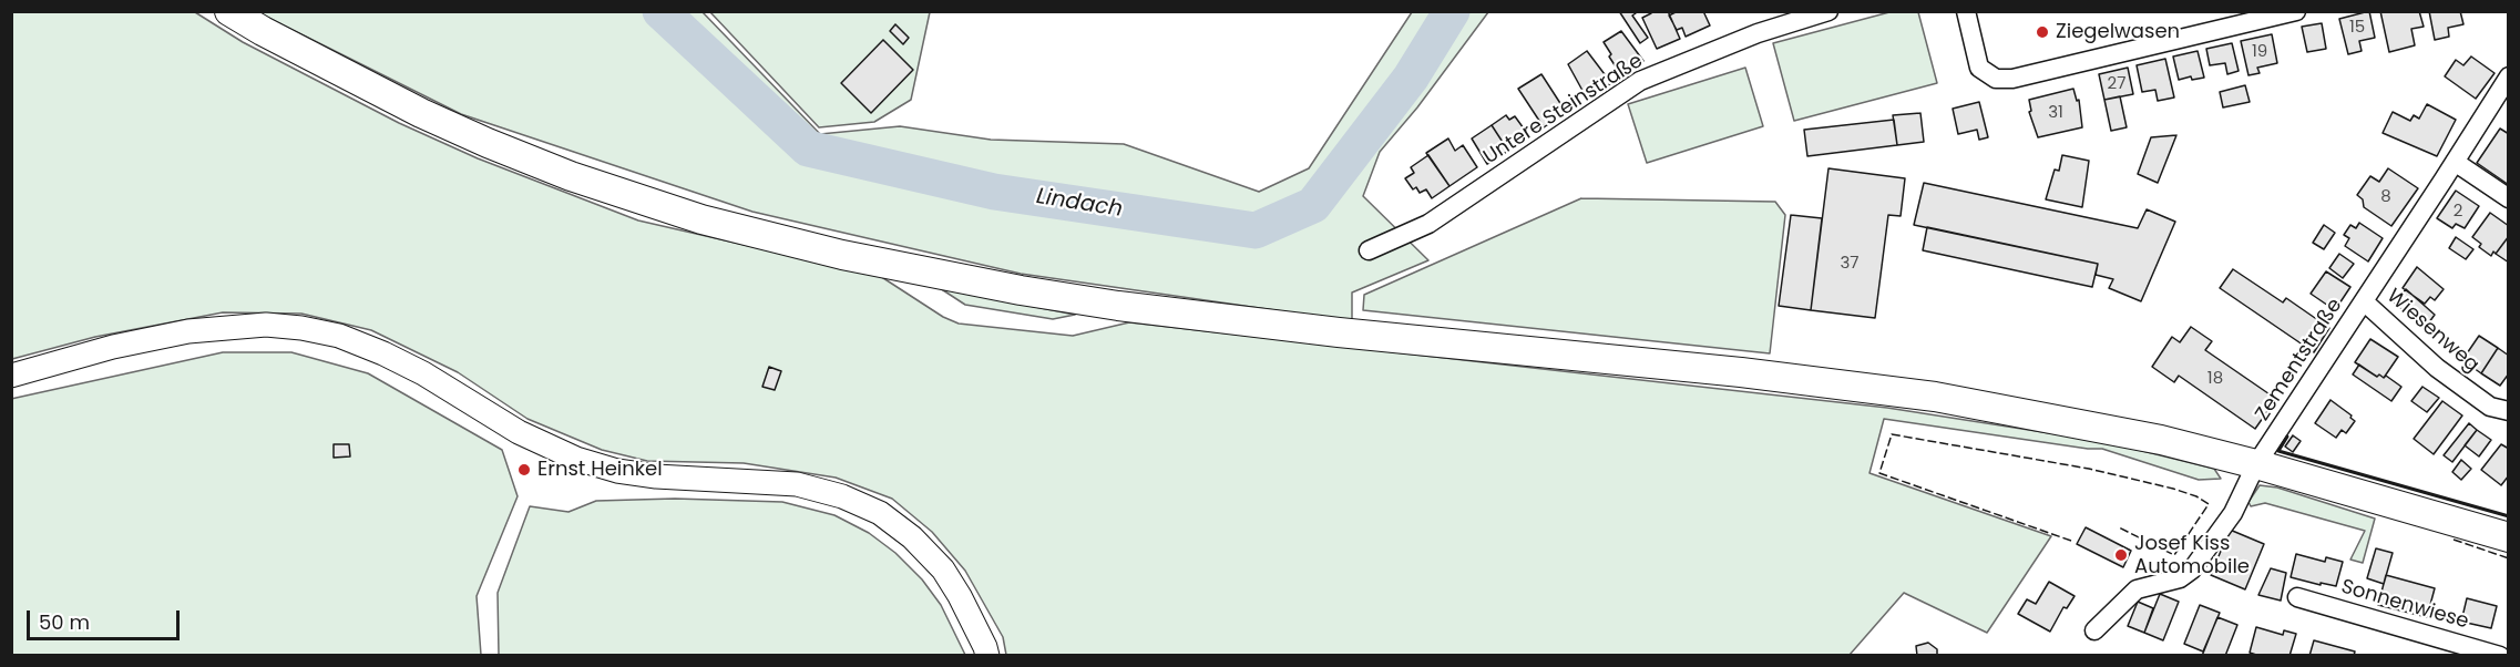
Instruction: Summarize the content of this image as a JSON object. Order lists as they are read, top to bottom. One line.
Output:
{"streets":{"street":["Untere Steinstraße","Wiesenweg","Zementstraße","Sonnenwiese"]},"crossings":[["Wiesenweg","Zementstraße"]],"water":["Lindach"],"places":["Ziegelwasen","Ernst Heinkel","Josef Kiss Automobile"],"house_numbers":["15","19","27","31","8","2","37","18"],"scale_bar":"50 m"}
